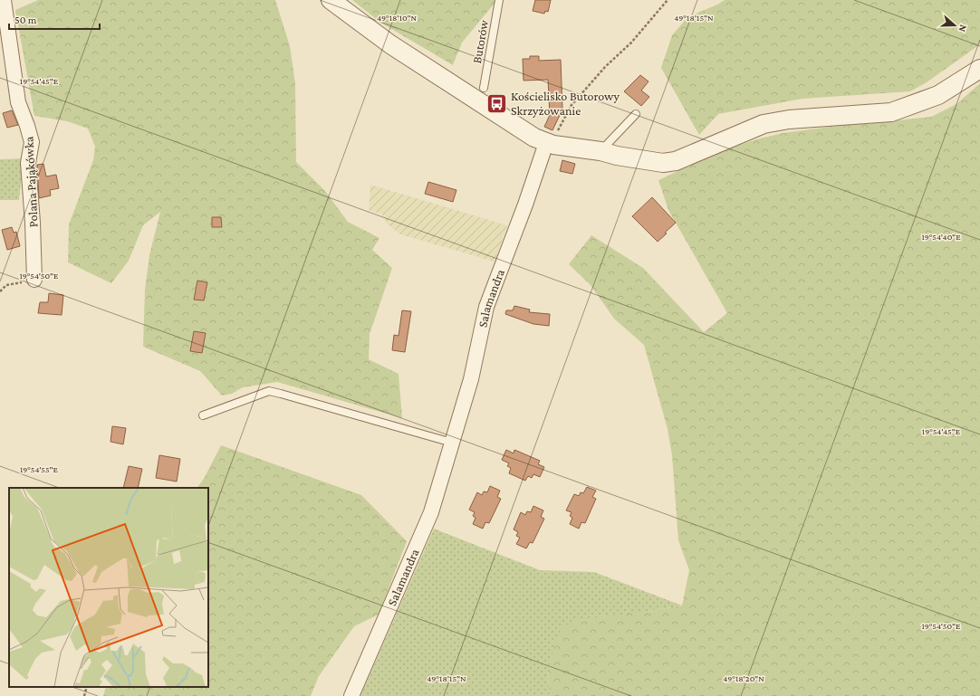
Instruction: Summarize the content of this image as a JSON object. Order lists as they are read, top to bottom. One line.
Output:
{"streets":{"street":["Polana Pająkówka","Salamandra"],"lane":["Butorów"]},"places":{"bus stop":["Kościelisko Butorowy Skrzyżowanie"]},"scale_bar":"50 m","north":"right","coordinates":["49°18'10\"N","49°18'15\"N","19°54'45\"E","19°54'40\"E","19°54'50\"E","19°54'55\"E","49°18'20\"N"]}
